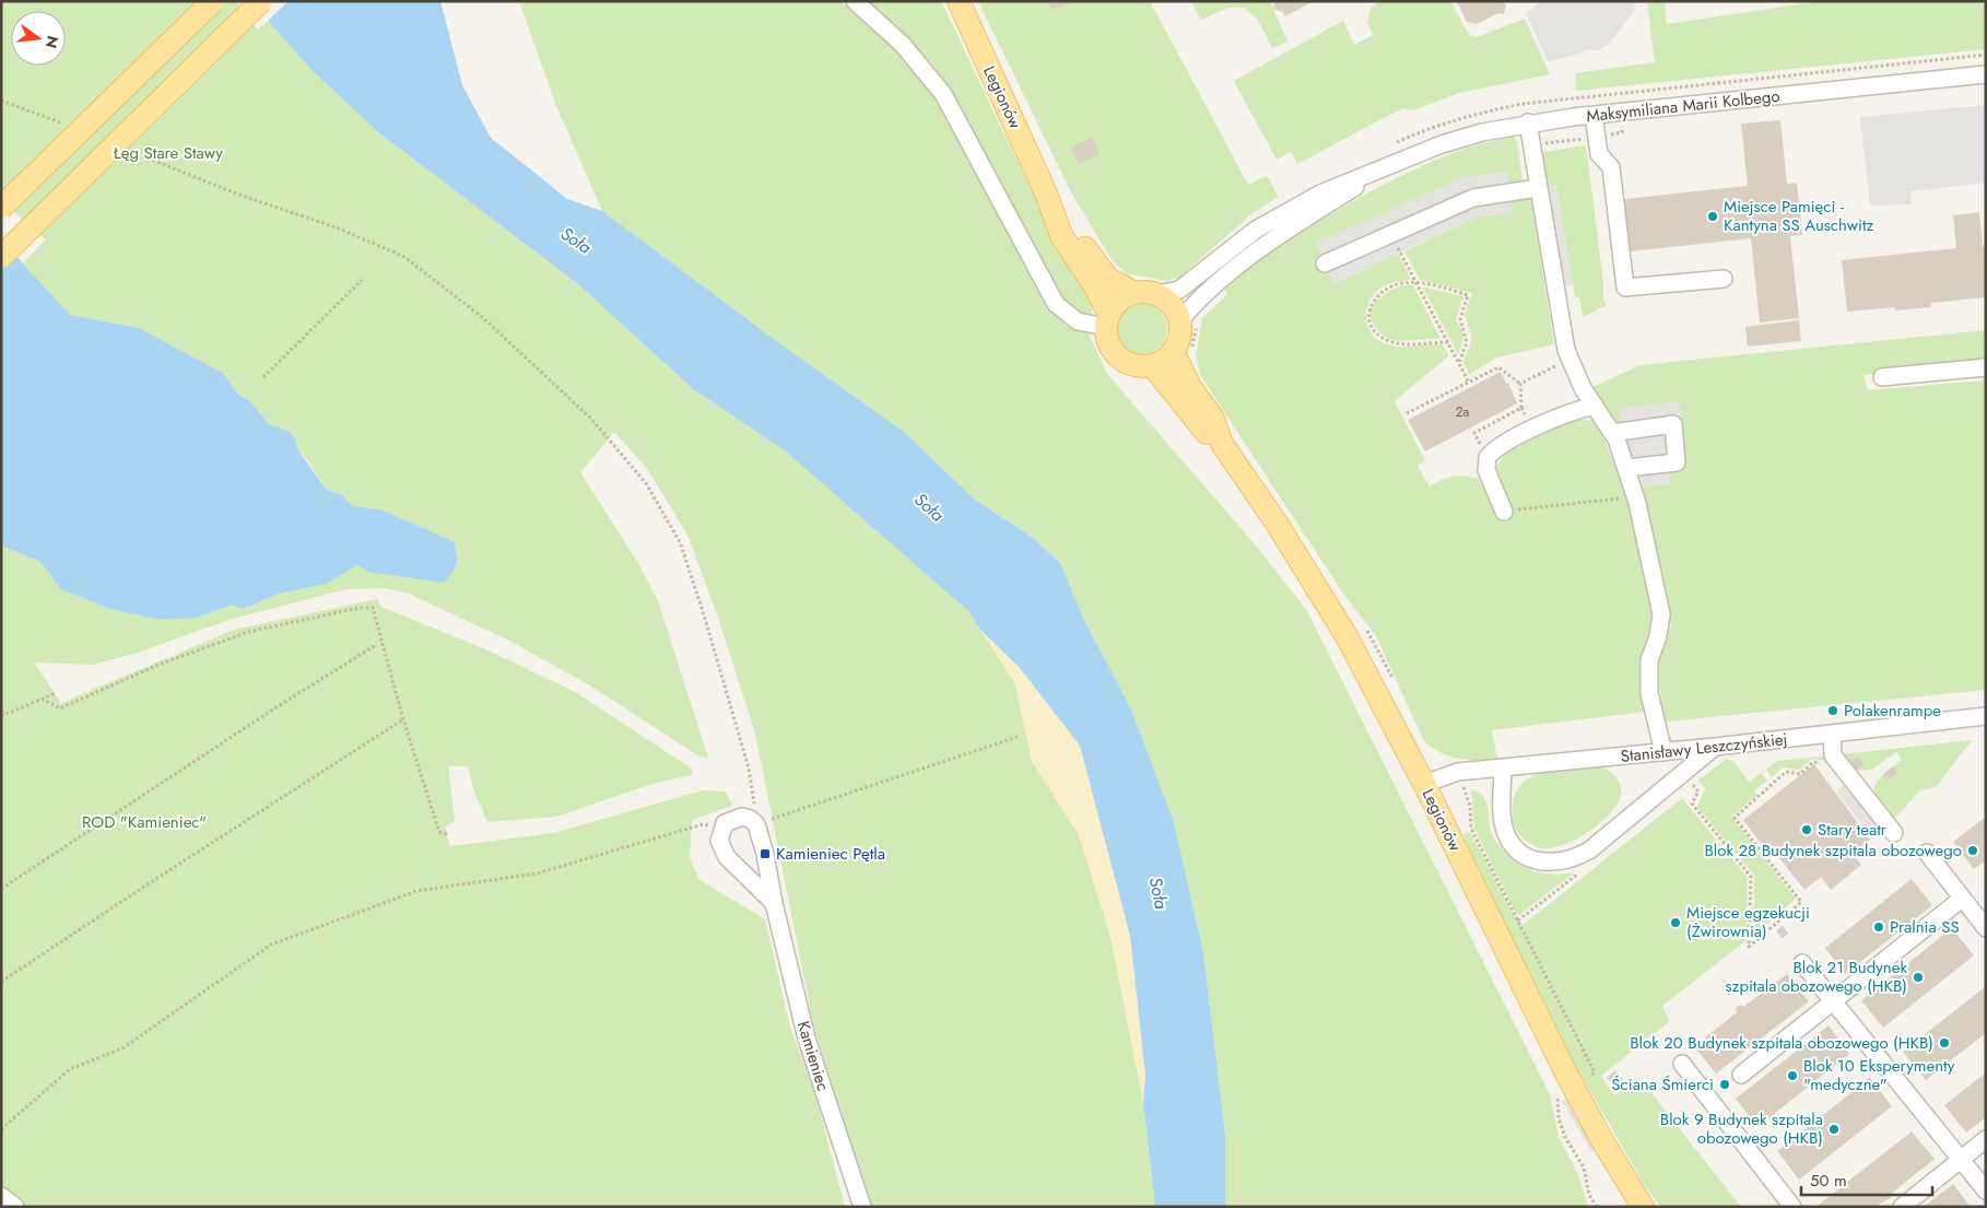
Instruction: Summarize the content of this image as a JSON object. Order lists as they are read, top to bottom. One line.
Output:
{"streets":{"main road":["Legionów"],"street":["Maksymiliana Marii Kolbego","Stanisławy Leszczyńskiej","Kamieniec"]},"crossings":[["Legionów","Maksymiliana Marii Kolbego"],["Legionów","Stanisławy Leszczyńskiej"]],"water":["Soła"],"parks":["Łęg Stare Stawy","ROD \"Kamieniec\""],"places":{"other":["Miejsce Pamięci - Kantyna SS Auschwitz","Polakenrampe","Stary teatr","Blok 28 Budynek szpitala obozowego","Miejsce egzekucji (Żwirownia)","Pralnia SS","Blok 21 Budynek szpitala obozowego (HKB)","Blok 20 Budynek szpitala obozowego (HKB)","Blok 10 Eksperymenty \"medyczne\"","Ściana Śmierci","Blok 9 Budynek szpitala obozowego (HKB)"],"transit":["Kamieniec Pętla"]},"house_numbers":["2a"],"scale_bar":"50 m","north":"right"}
